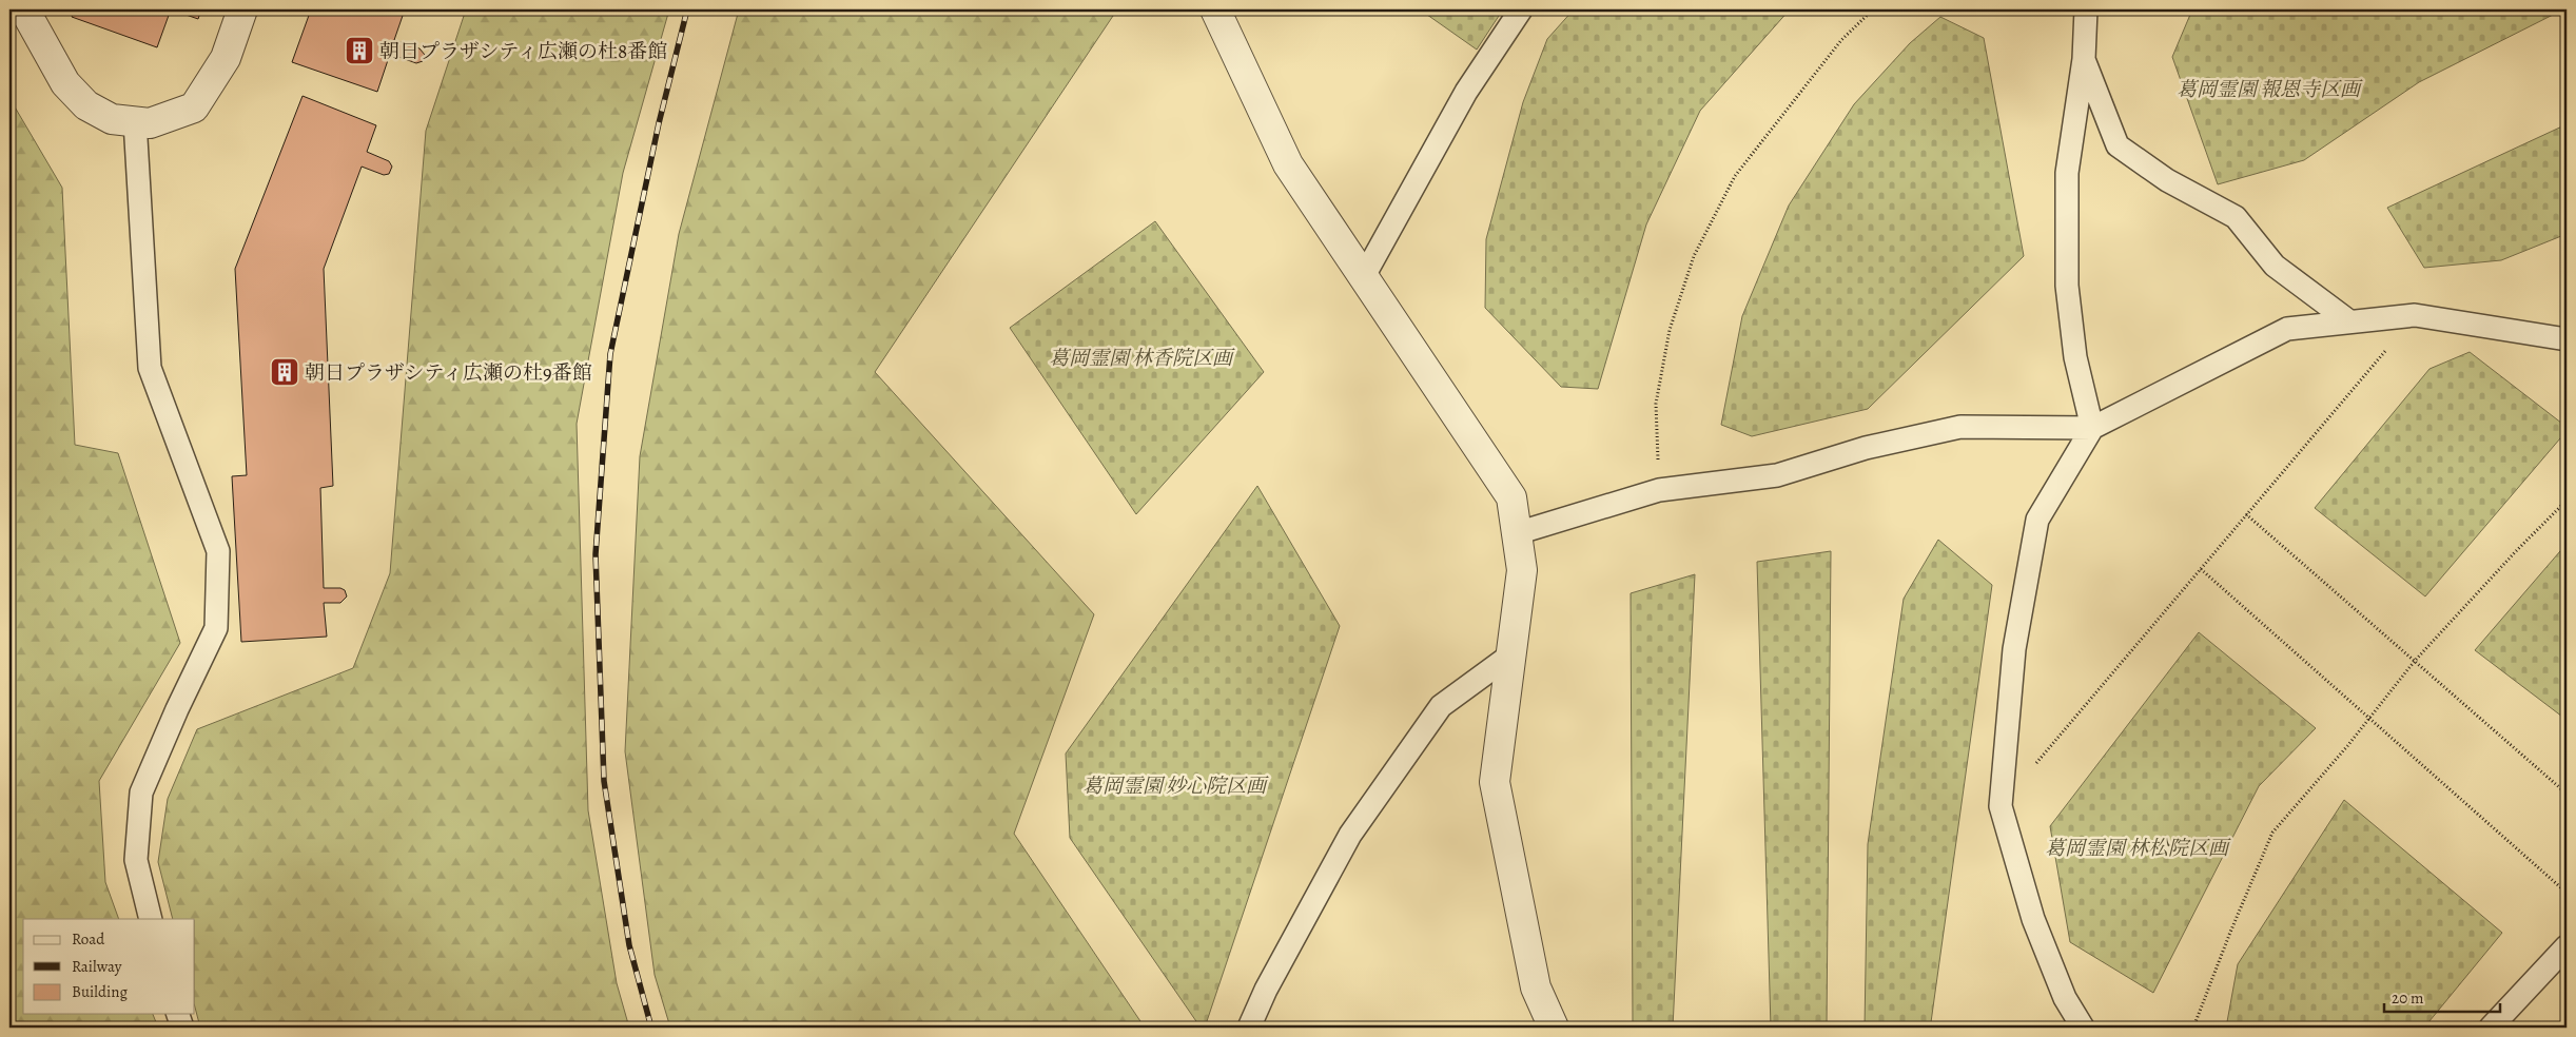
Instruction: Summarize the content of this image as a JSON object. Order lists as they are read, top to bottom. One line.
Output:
{"parks":["葛岡霊園 報恩寺区画","葛岡霊園 林香院区画","葛岡霊園 妙心院区画","葛岡霊園 林松院区画"],"places":{"building":["朝日プラザシティ広瀬の杜8番館","朝日プラザシティ広瀬の杜9番館"]},"legend":["Road","Railway","Building"],"scale_bar":"20 m"}
